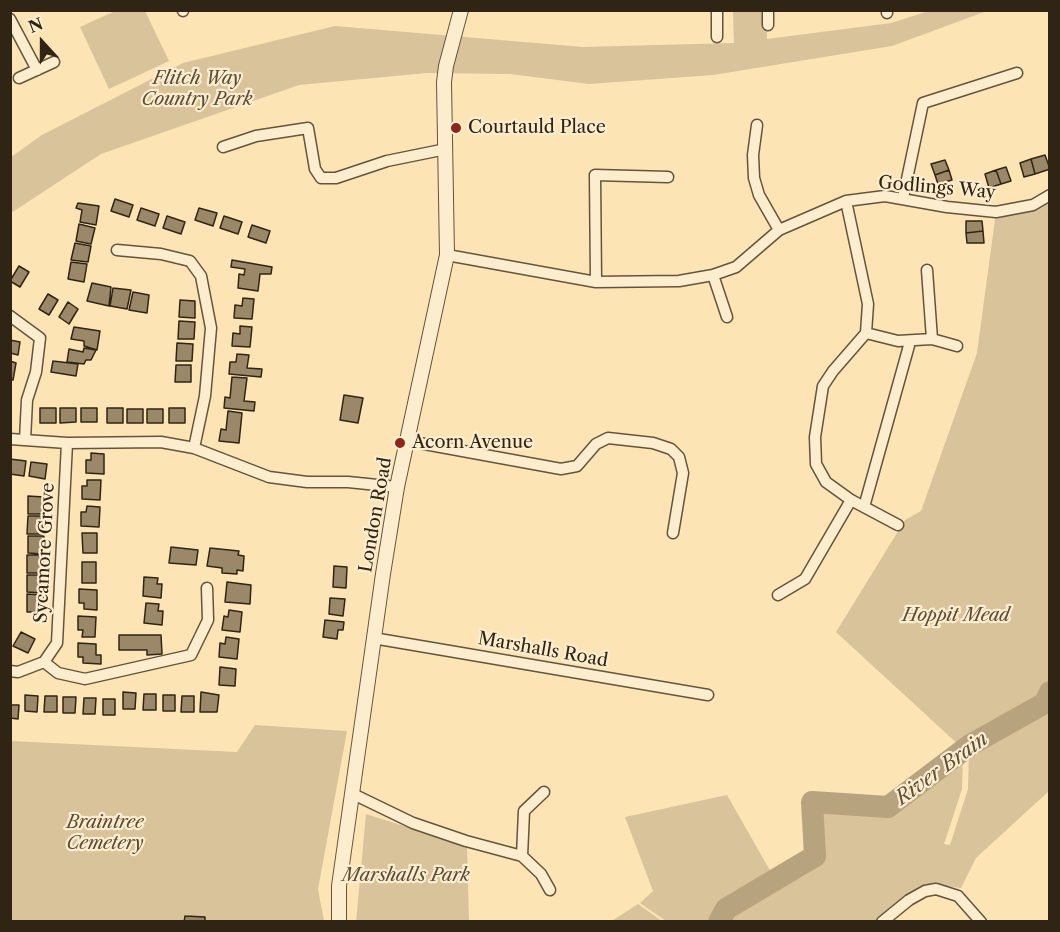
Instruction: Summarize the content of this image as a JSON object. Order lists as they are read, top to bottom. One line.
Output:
{"streets":{"street":["Godlings Way","London Road","Sycamore Grove","Marshalls Road"]},"crossings":[["Godlings Way","London Road"],["London Road","Marshalls Road"]],"water":["River Brain"],"parks":["Flitch Way Country Park","Hoppit Mead","Braintree Cemetery","Marshalls Park"],"places":["Courtauld Place","Acorn Avenue"],"north":"top"}
